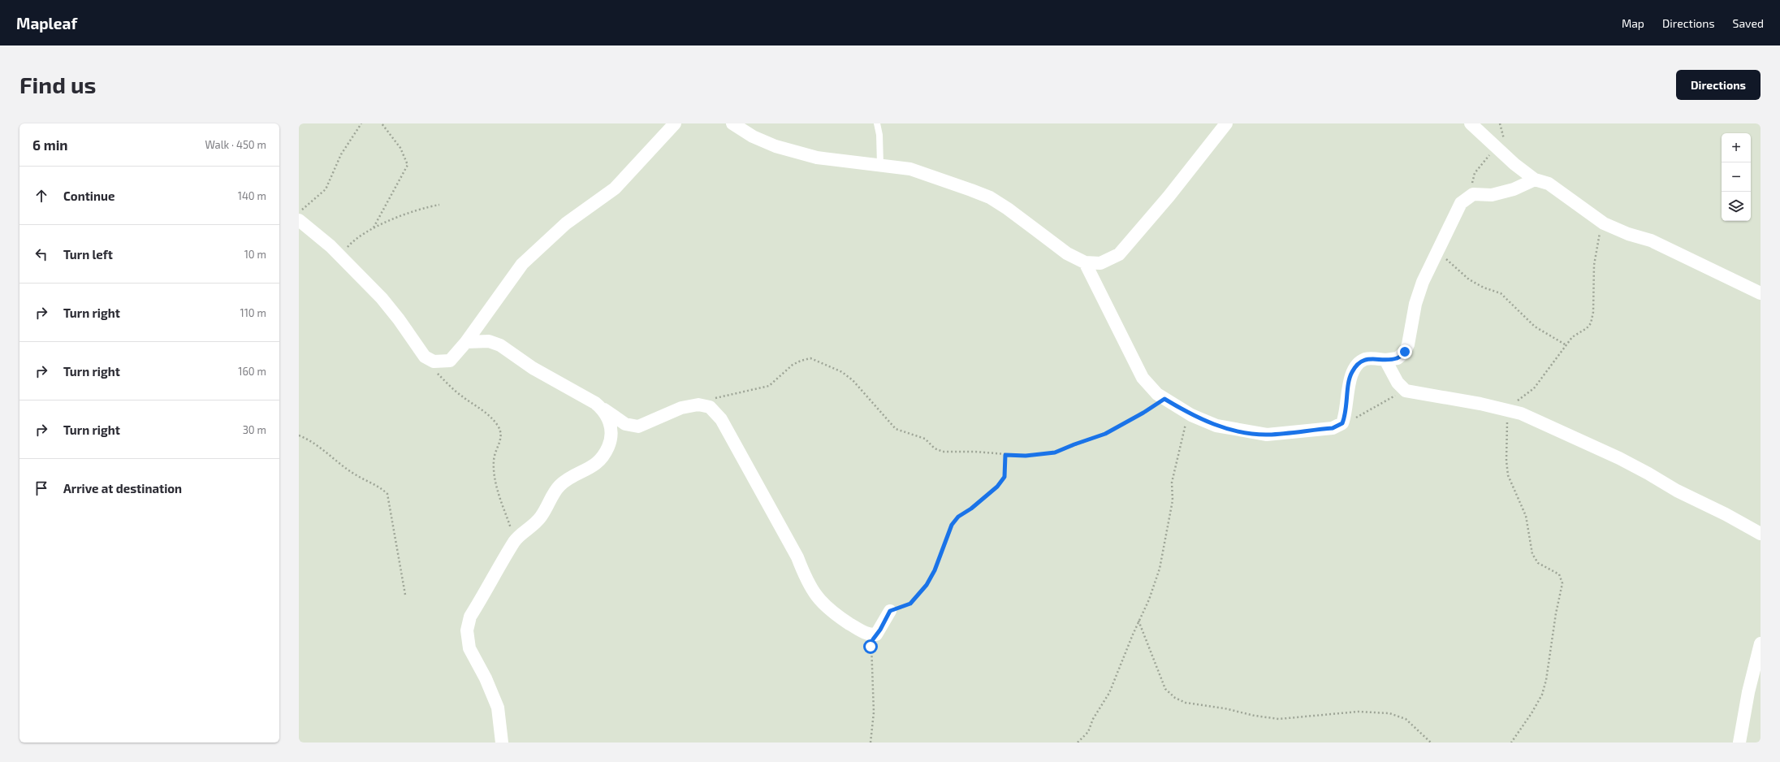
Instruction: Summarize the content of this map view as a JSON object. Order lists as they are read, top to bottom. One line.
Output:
{"page":{"header":"Mapleaf","nav":["Map","Directions","Saved"],"buttons":"Directions","title":"Find us","heading":["6 min","Walk · 450 m"],"map_buttons":["+","−"],"list":[["Continue","140 m"],["Turn left","10 m"],["Turn right","110 m"],["Turn right","160 m"],["Turn right","30 m"],"Arrive at destination"]}}
